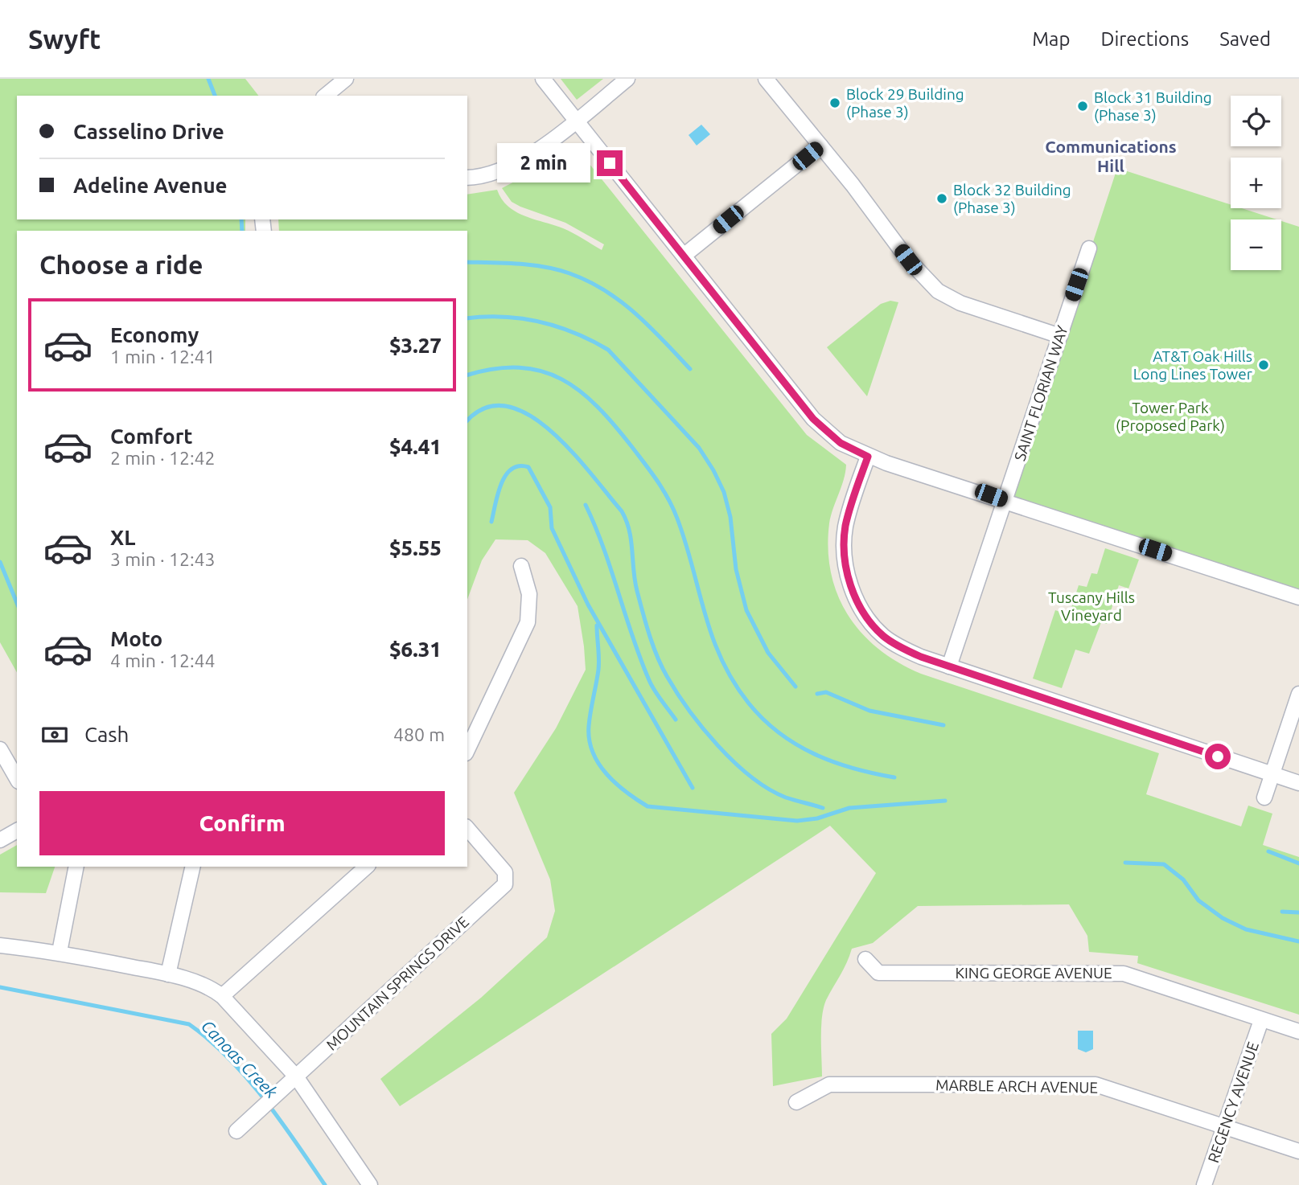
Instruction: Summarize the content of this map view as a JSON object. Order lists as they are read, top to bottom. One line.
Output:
{"streets":{"street":["SAINT FLORIAN WAY","KING GEORGE AVENUE","MOUNTAIN SPRINGS DRIVE","MARBLE ARCH AVENUE","REGENCY AVENUE"]},"crossings":[["KING GEORGE AVENUE","REGENCY AVENUE"],["MARBLE ARCH AVENUE","REGENCY AVENUE"]],"districts":["Communications Hill"],"water":["Canoas Creek"],"parks":["Tower Park (Proposed Park)","Tuscany Hills Vineyard"],"places":["Block 29 Building (Phase 3)","Block 31 Building (Phase 3)","Block 32 Building (Phase 3)","AT&T Oak Hills Long Lines Tower"],"page":{"header":"Swyft","nav":["Map","Directions","Saved"],"map_buttons":["+","−"],"banner":["Casselino Drive","Adeline Avenue"],"bubble":"2 min","heading":"Choose a ride","list":[{"name":"Economy","note":"1 min · 12:41","value":"$3.27"},{"name":"Comfort","note":"2 min · 12:42","value":"$4.41"},{"name":"XL","note":"3 min · 12:43","value":"$5.55"},{"name":"Moto","note":"4 min · 12:44","value":"$6.31"}],"pay":["Cash","480 m"],"buttons":"Confirm"}}
